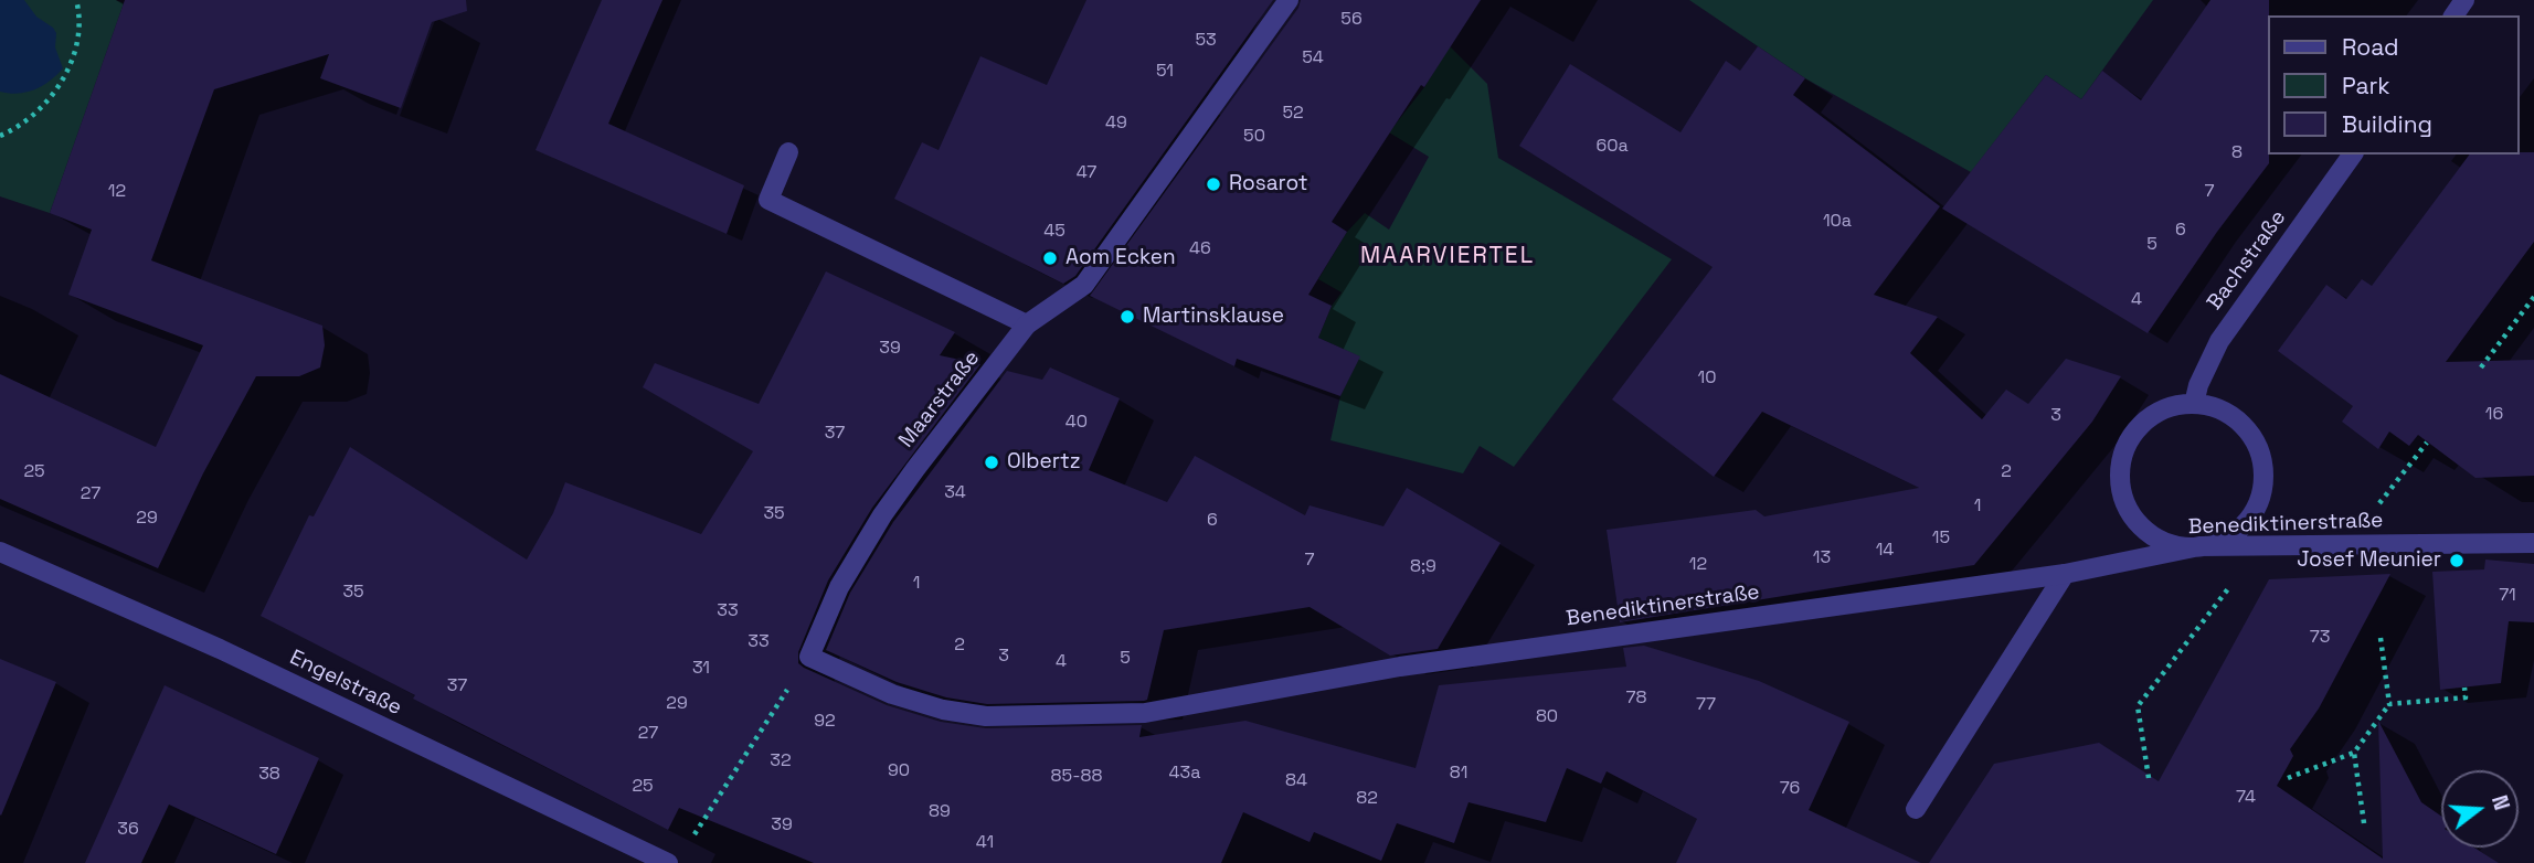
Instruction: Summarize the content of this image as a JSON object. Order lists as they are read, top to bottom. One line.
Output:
{"streets":{"street":["Bachstraße","Maarstraße","Benediktinerstraße","Engelstraße"]},"crossings":[["Bachstraße","Benediktinerstraße"],["Maarstraße","Benediktinerstraße"]],"districts":["MAARVIERTEL"],"places":["Rosarot","Aom Ecken","Martinsklause","Olbertz","Josef Meunier"],"house_numbers":["56","53","54","51","52","49","50","60a","8","47","12","7","10a","6","45","5","46","4","39","10","16","3","40","37","25","2","34","27","1","35","29","6","15","14","13","7","12","8;9","1","35","71","33","73","33","2","3","5","4","31","37","78","29","77","80","92","27","32","90","43a","81","38","85-88","84","25","76","74","82","89","39","36","41"],"legend":["Road","Park","Building"],"north":"right"}
